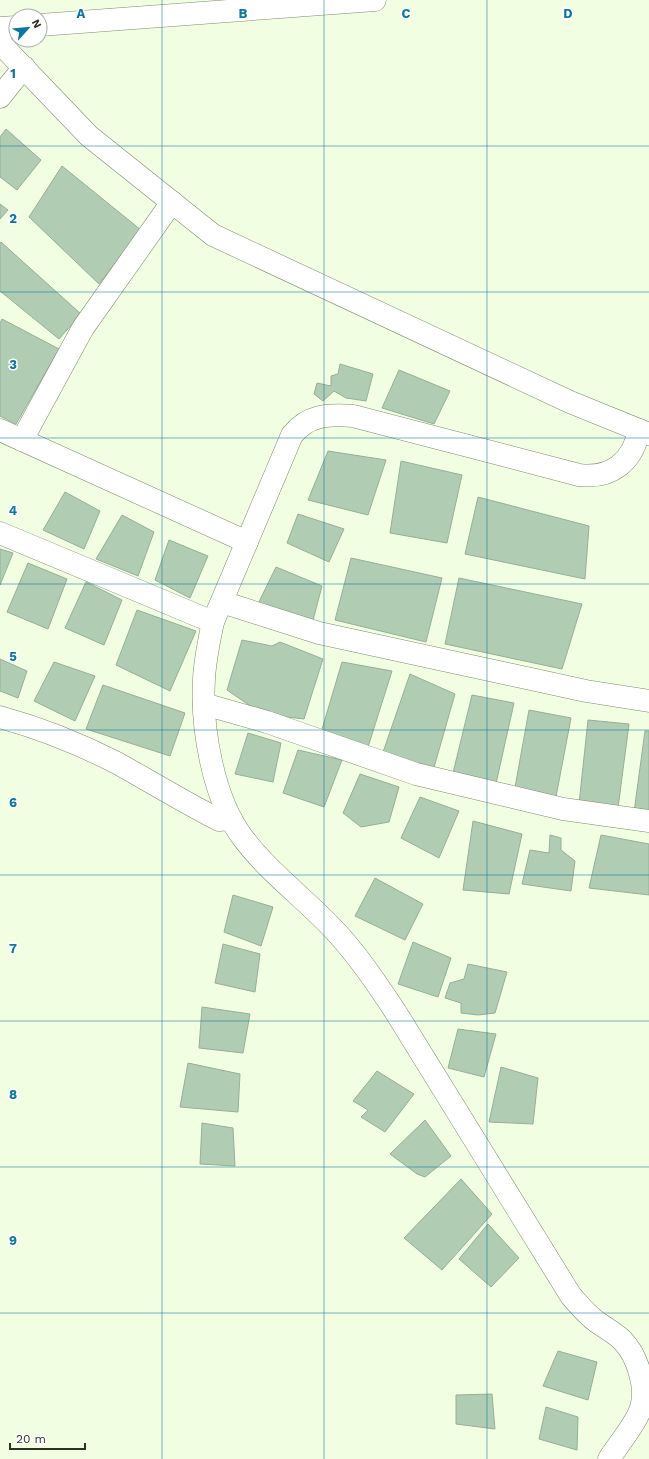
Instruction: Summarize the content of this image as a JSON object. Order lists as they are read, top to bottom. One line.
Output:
{"scale_bar":"20 m","north":"top right","grid":{"columns":["A","B","C","D"],"rows":["1","2","3","4","5","6","7","8","9"]}}
